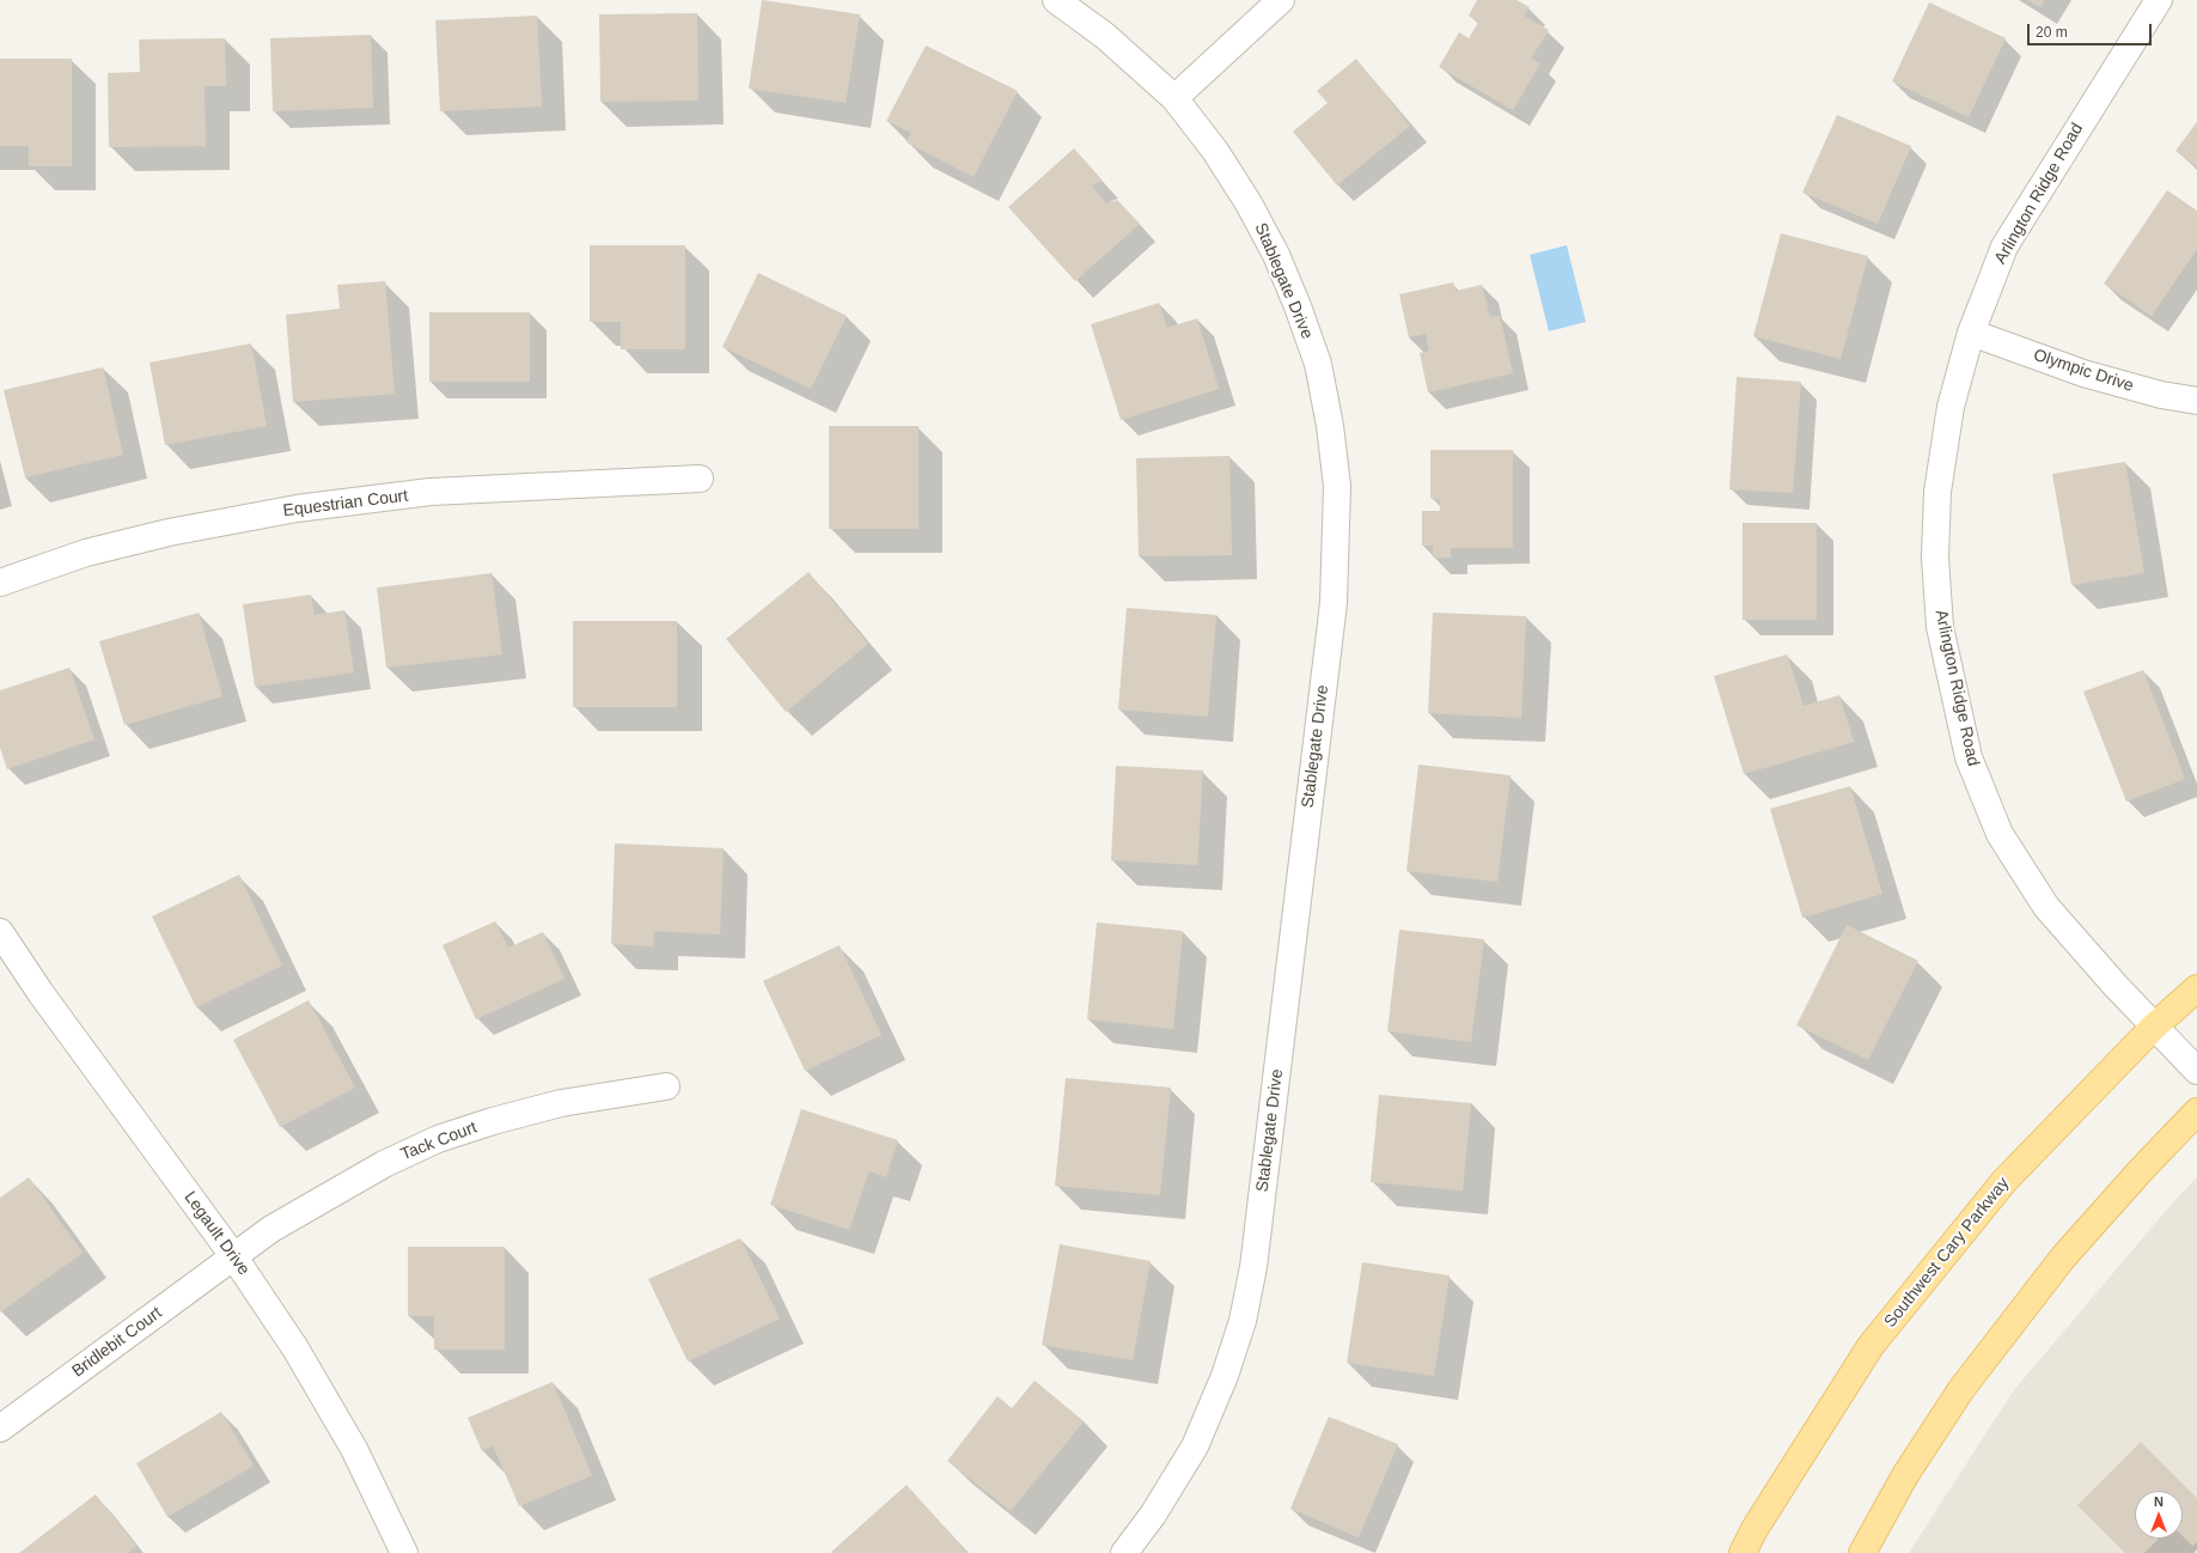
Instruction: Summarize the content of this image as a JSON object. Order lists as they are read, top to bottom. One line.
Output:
{"streets":{"main road":["Southwest Cary Parkway"],"street":["Arlington Ridge Road","Stablegate Drive","Olympic Drive","Equestrian Court","Tack Court","Legault Drive","Bridlebit Court"]},"crossings":[["Arlington Ridge Road","Olympic Drive"],["Arlington Ridge Road","Southwest Cary Parkway"],["Tack Court","Legault Drive"],["Tack Court","Bridlebit Court"],["Legault Drive","Bridlebit Court"]],"scale_bar":"20 m","north":"top"}
